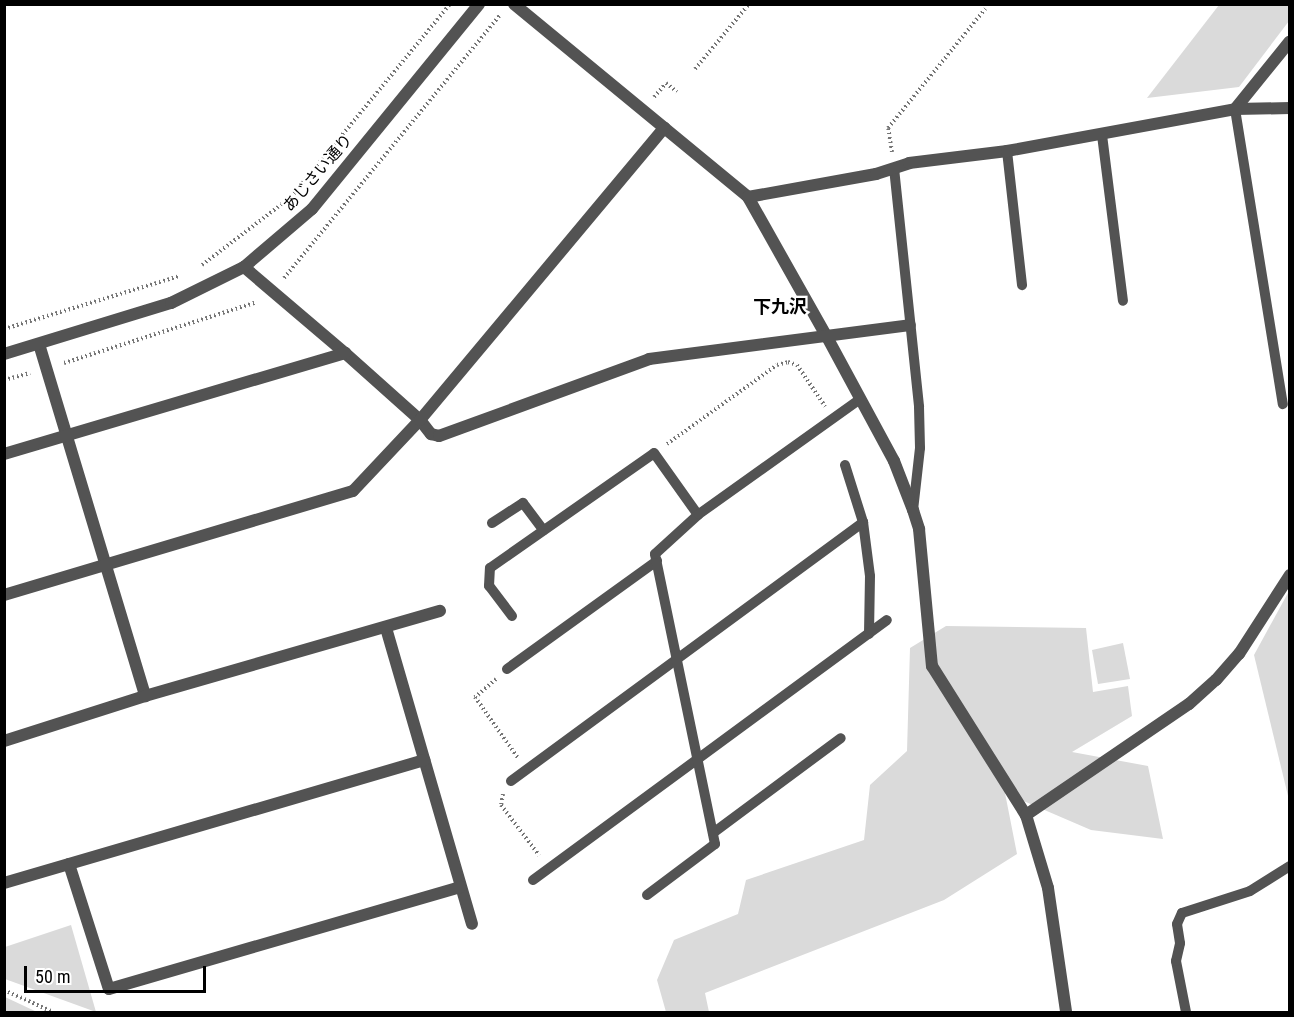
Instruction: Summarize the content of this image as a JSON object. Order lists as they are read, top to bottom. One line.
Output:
{"streets":{"street":["あじさい通り"]},"districts":["下九沢"],"scale_bar":"50 m"}
